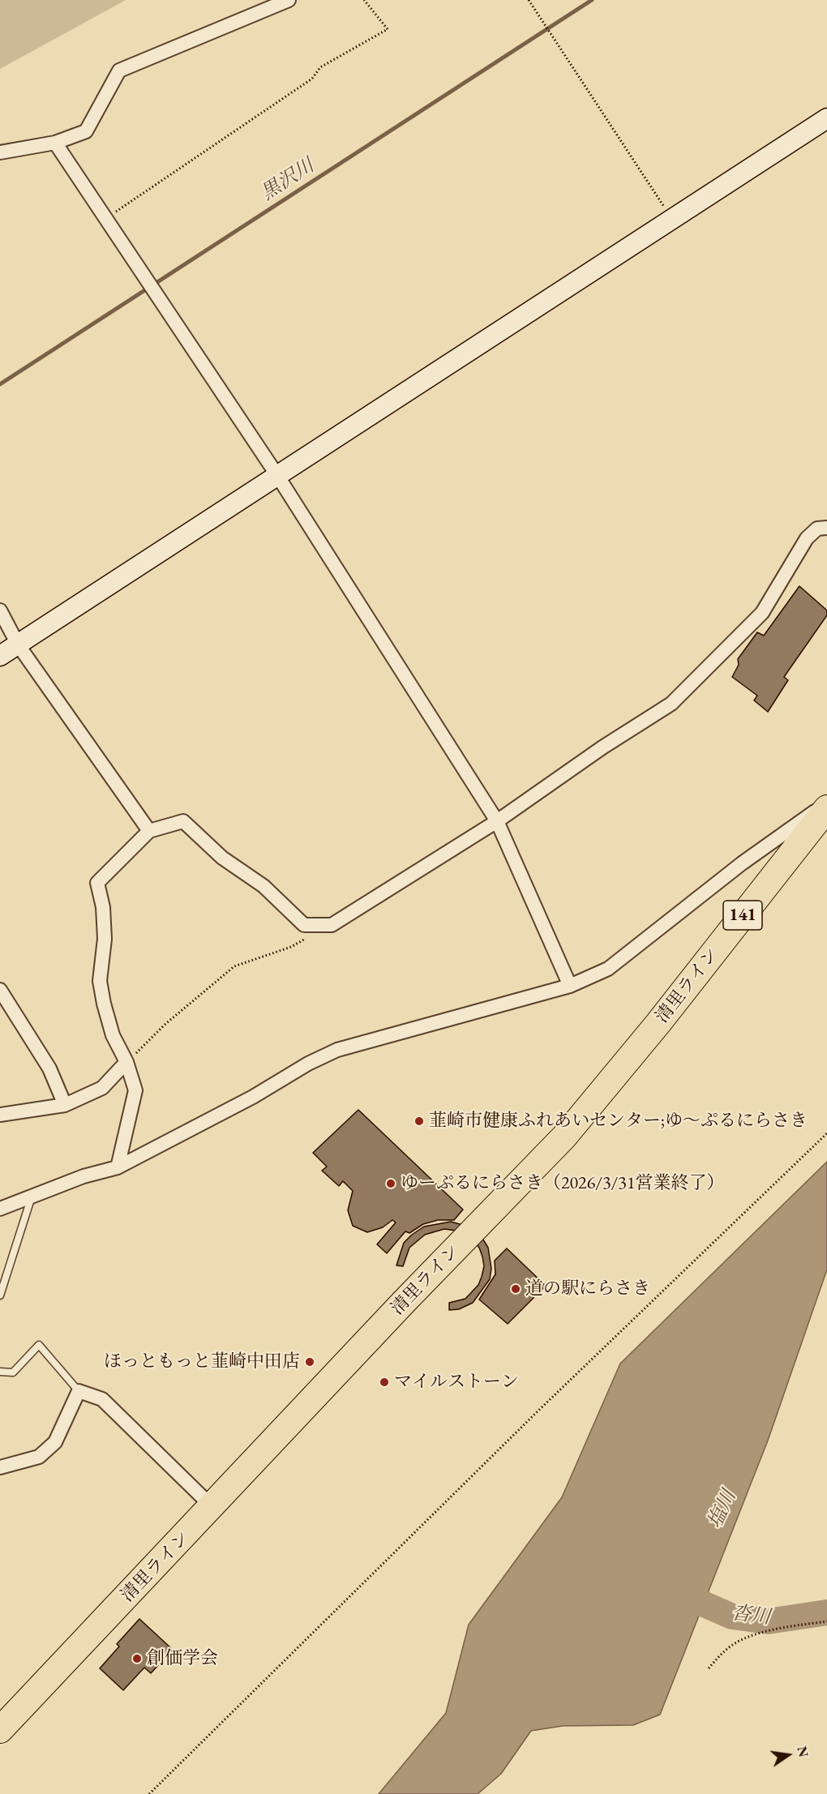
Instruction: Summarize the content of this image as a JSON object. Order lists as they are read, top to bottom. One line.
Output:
{"streets":{"highway":["141","清里ライン"]},"water":["黒沢川","塩川","沓川"],"places":["韮崎市健康ふれあいセンター;ゆ～ぷるにらさき","ゆーぷるにらさき（2026/3/31営業終了）","道の駅にらさき","ほっともっと韮崎中田店","マイルストーン","創価学会"],"north":"right"}
